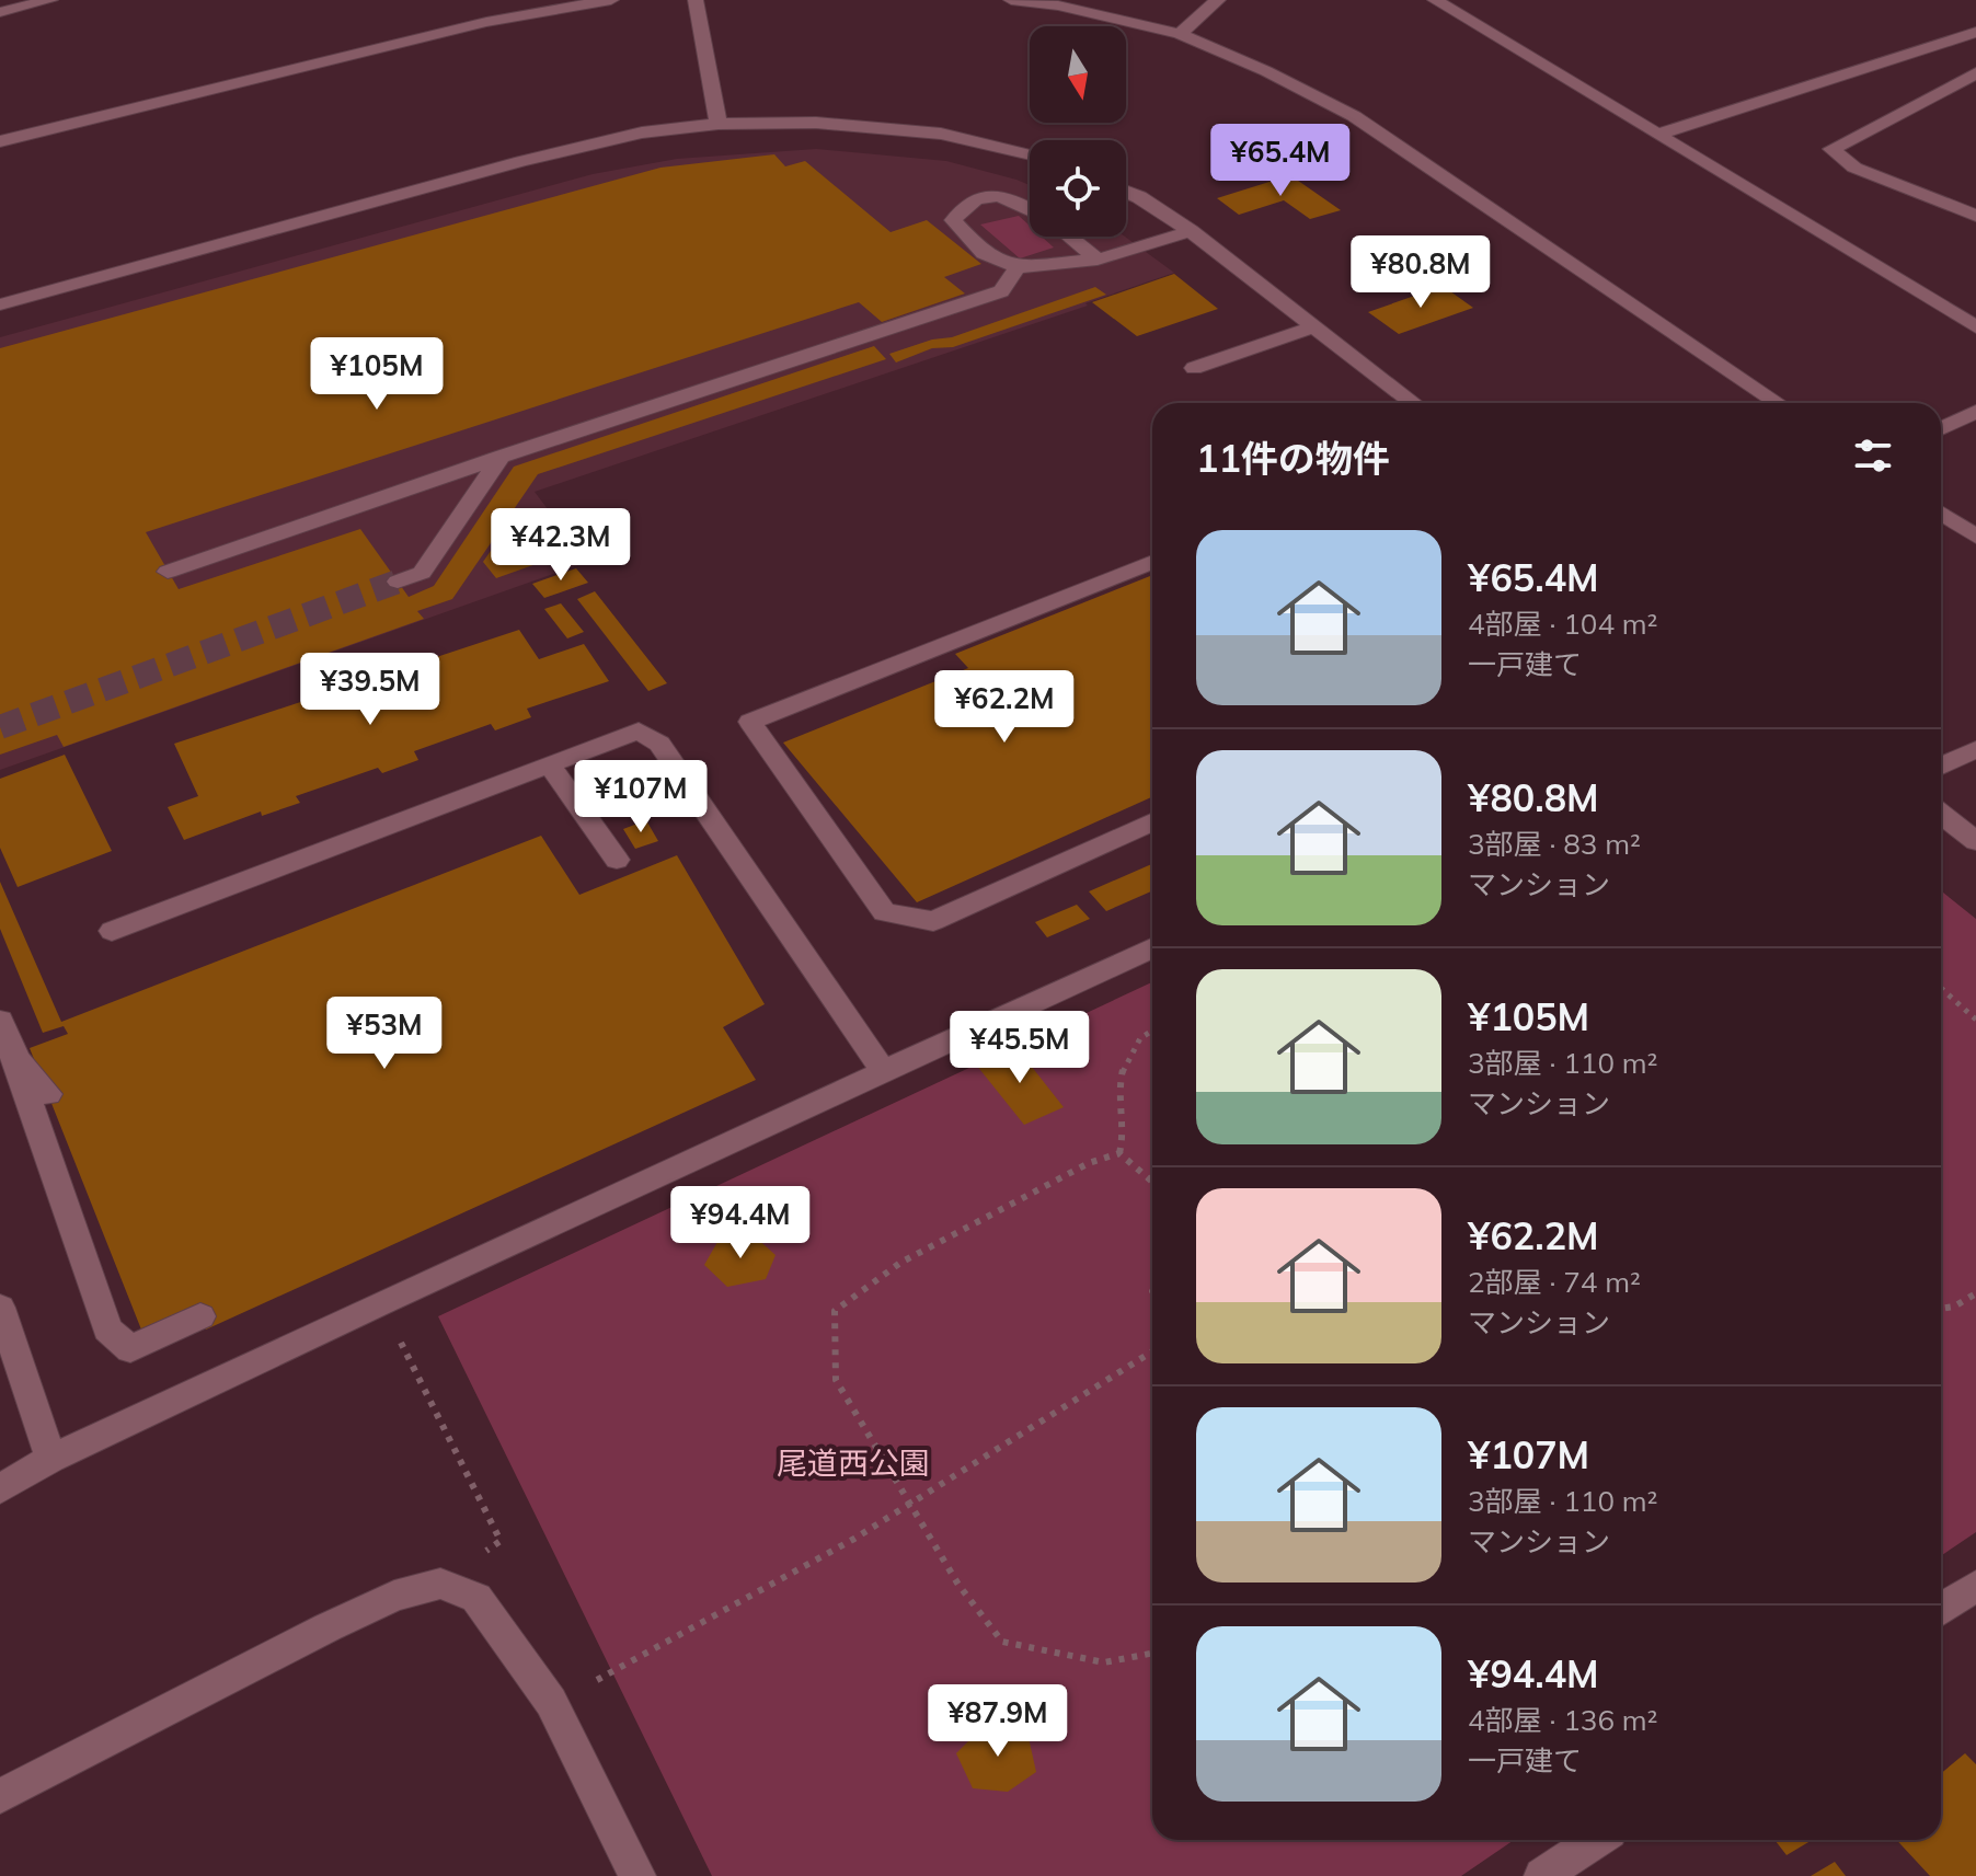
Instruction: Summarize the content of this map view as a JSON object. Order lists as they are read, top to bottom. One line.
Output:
{"parks":["尾道西公園"],"north":"bottom","page":{"price":["¥65.4M","¥80.8M","¥105M","¥42.3M","¥39.5M","¥62.2M","¥107M","¥53M","¥45.5M","¥94.4M","¥87.9M"],"heading":"11件の物件","list":[{"name":"¥65.4M","note":"4部屋 · 104 m² · 一戸建て"},{"name":"¥80.8M","note":"3部屋 · 83 m² · マンション"},{"name":"¥105M","note":"3部屋 · 110 m² · マンション"},{"name":"¥62.2M","note":"2部屋 · 74 m² · マンション"},{"name":"¥107M","note":"3部屋 · 110 m² · マンション"},{"name":"¥94.4M","note":"4部屋 · 136 m² · 一戸建て"}]}}
